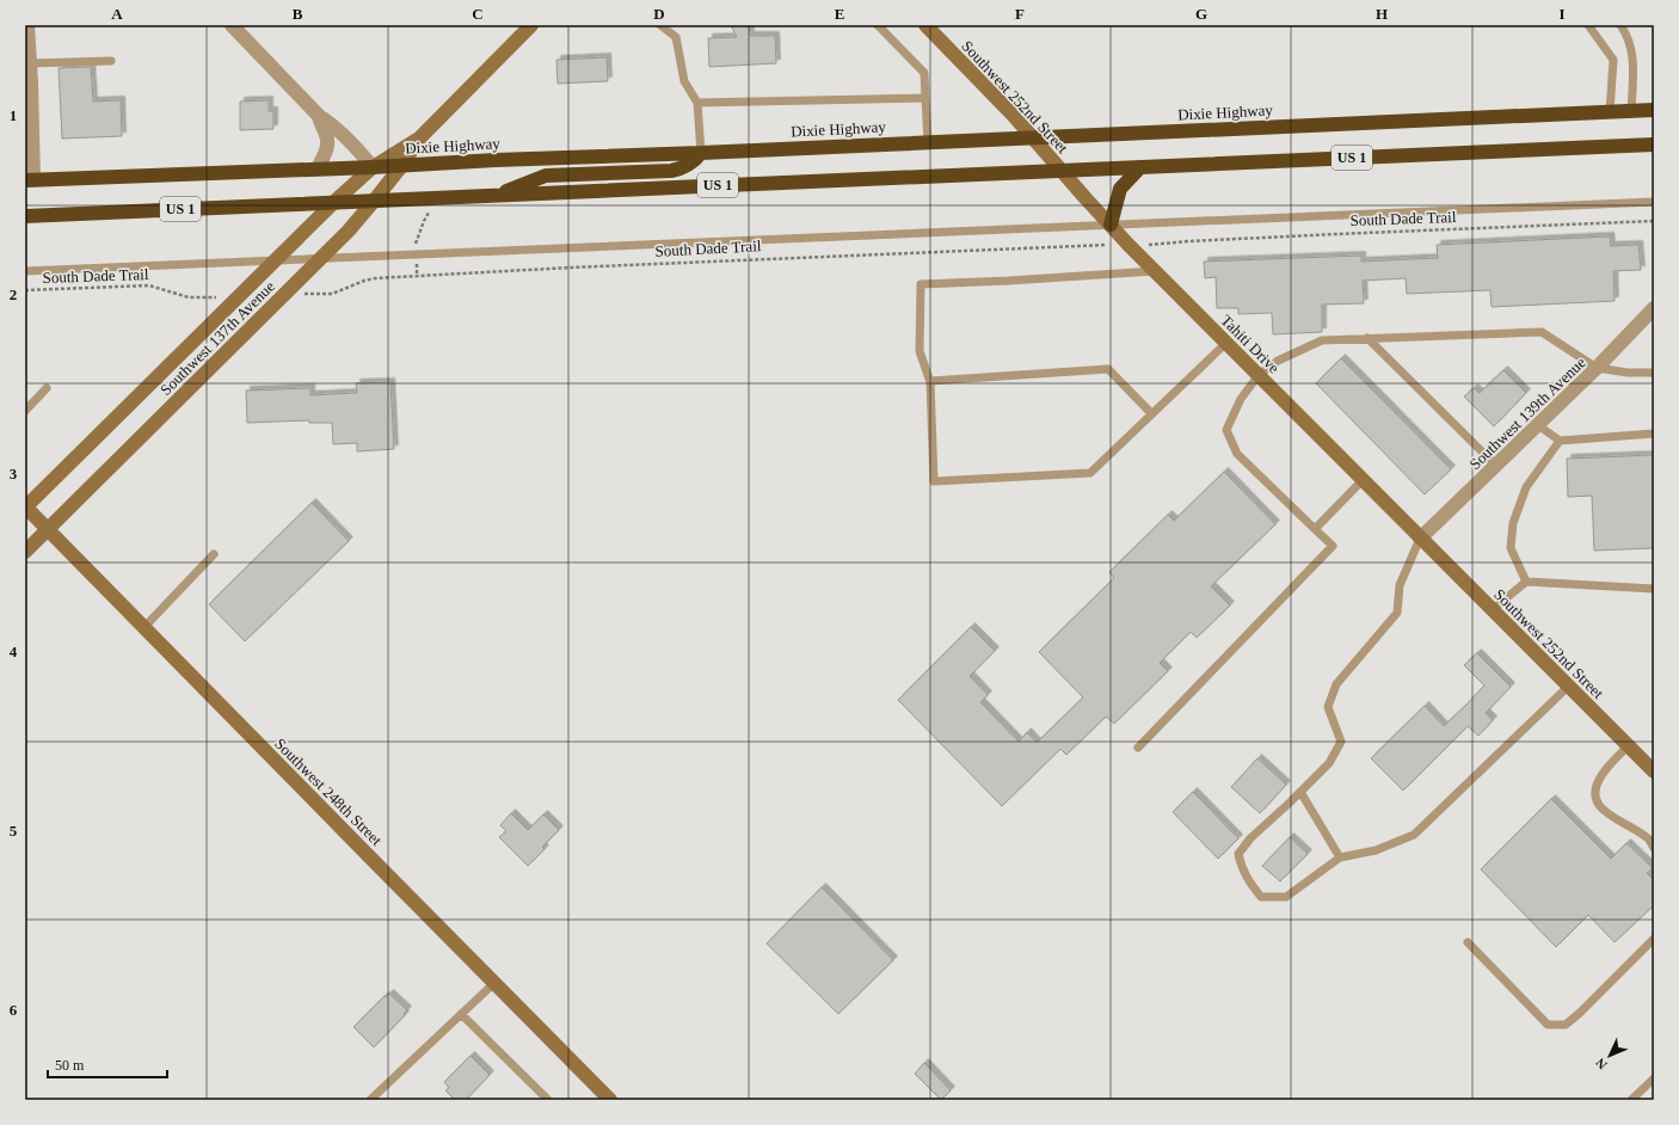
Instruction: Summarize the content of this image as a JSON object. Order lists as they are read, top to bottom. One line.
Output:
{"streets":{"highway":["Dixie Highway","US 1"],"street":["Southwest 252nd Street","Southwest 137th Avenue","Tahiti Drive","Southwest 139th Avenue","Southwest 248th Street"],"path":["South Dade Trail"]},"crossings":[["Southwest 252nd Street","Dixie Highway"],["Southwest 252nd Street","US 1"],["Southwest 252nd Street","Tahiti Drive"],["Southwest 252nd Street","Southwest 139th Avenue"],["Dixie Highway","Southwest 137th Avenue"],["US 1","Southwest 137th Avenue"],["US 1","Tahiti Drive"],["Southwest 137th Avenue","Southwest 248th Street"],["Tahiti Drive","Southwest 139th Avenue"]],"scale_bar":"50 m","north":"bottom left","grid":{"columns":["A","B","C","D","E","F","G","H","I"],"rows":["1","2","3","4","5","6"]}}
